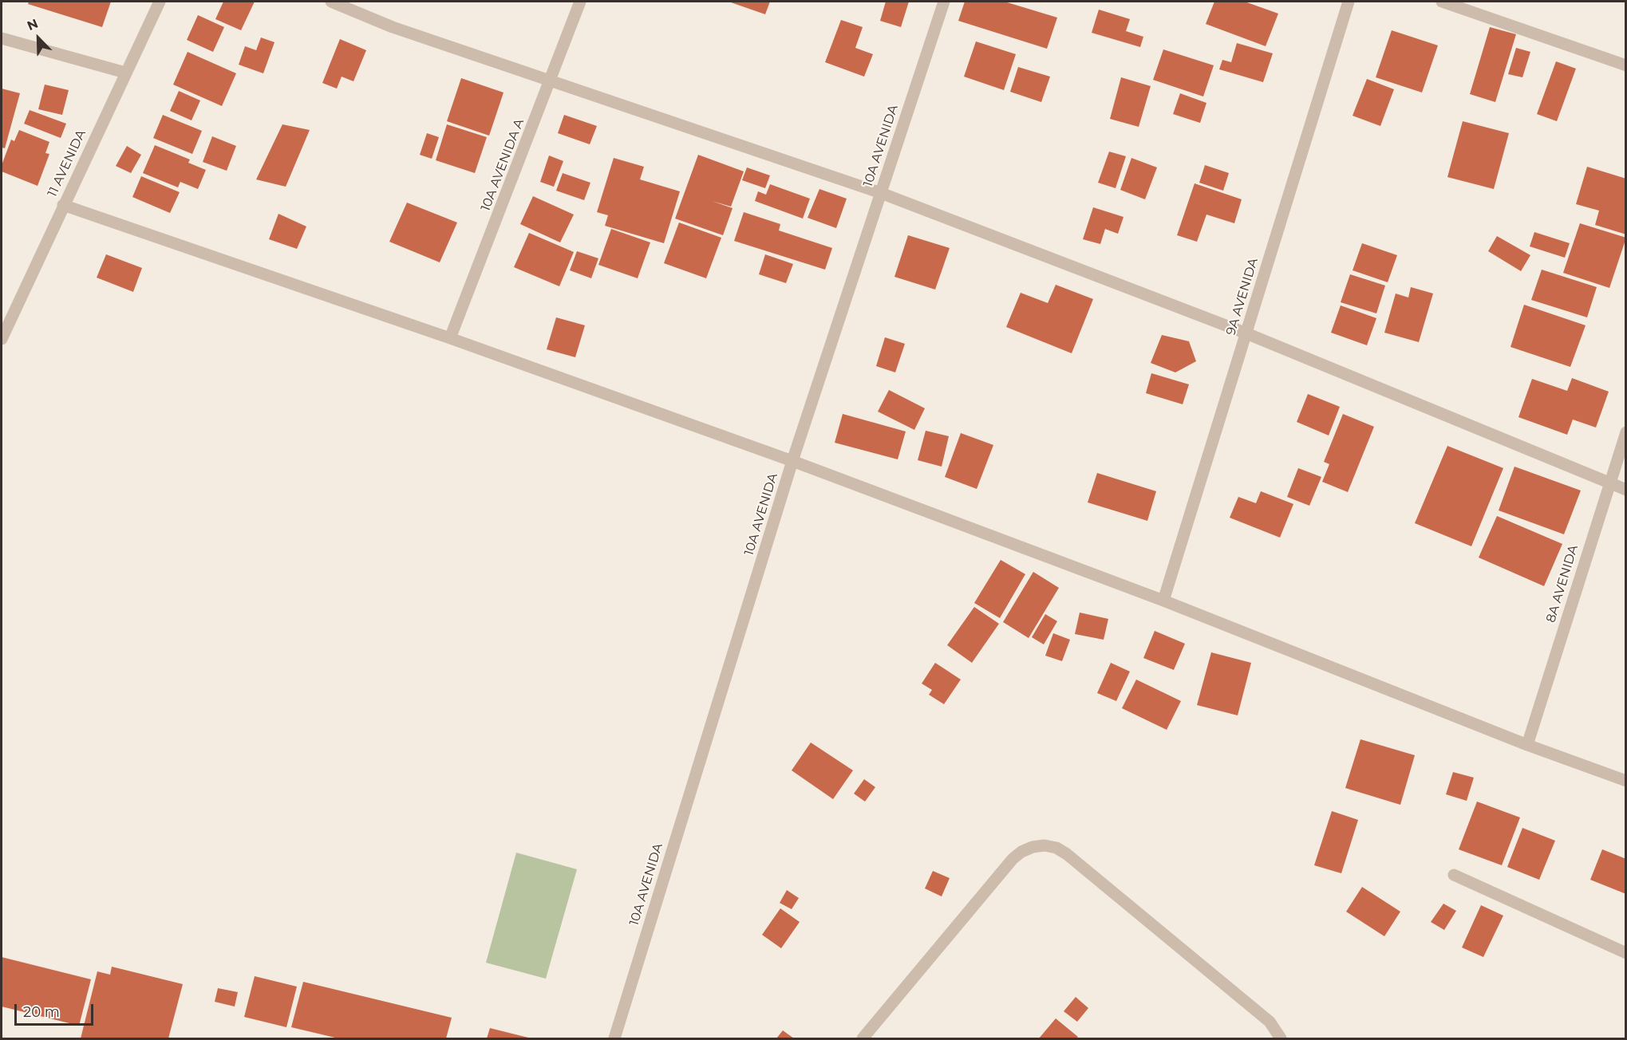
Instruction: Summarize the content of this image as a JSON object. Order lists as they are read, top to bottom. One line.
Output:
{"streets":{"street":["10A AVENIDA","11 AVENIDA","10A AVENIDA A","9A AVENIDA","8A AVENIDA"]},"scale_bar":"20 m","north":"top left"}
